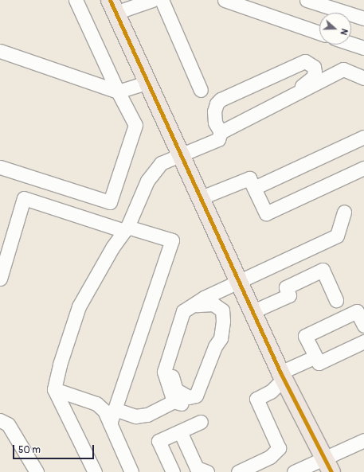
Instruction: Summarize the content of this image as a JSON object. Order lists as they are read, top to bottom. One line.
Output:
{"scale_bar":"50 m","north":"right"}
